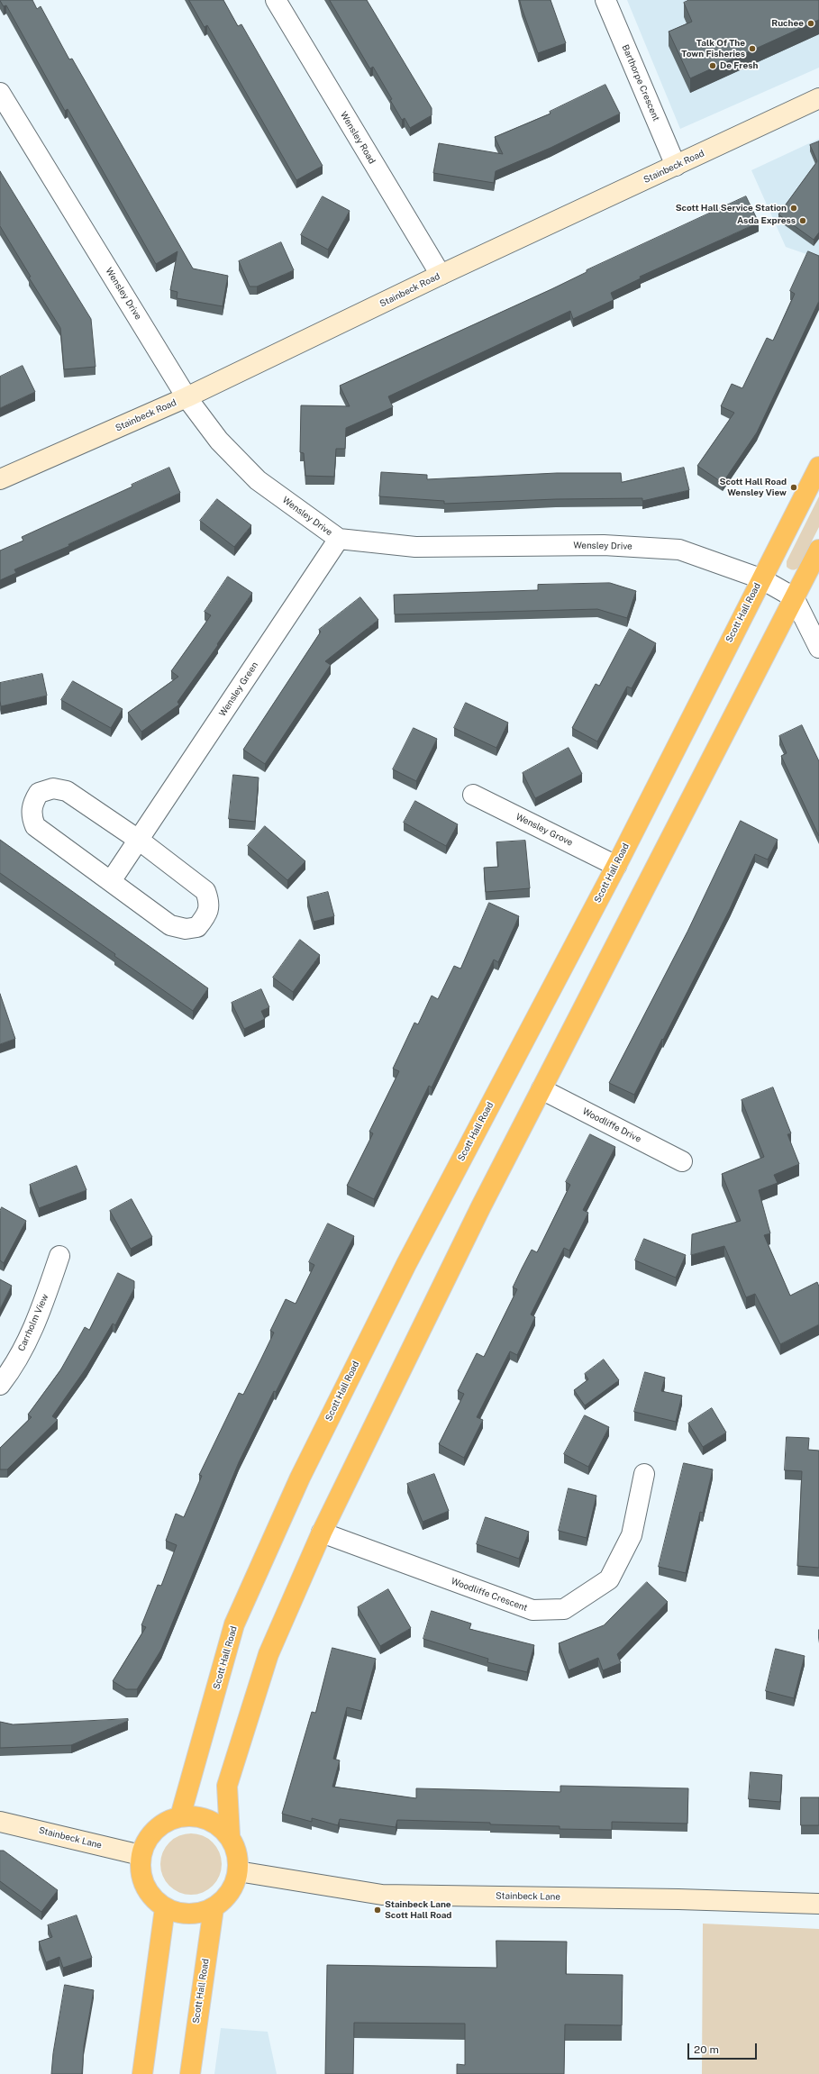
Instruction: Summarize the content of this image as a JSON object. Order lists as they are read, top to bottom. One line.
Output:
{"streets":{"highway":["Scott Hall Road"],"street":["Barthorpe Crescent","Wensley Road","Stainbeck Road","Wensley Drive","Wensley Green","Wensley Grove","Woodliffe Drive","Carrholm View","Woodliffe Crescent","Stainbeck Lane"]},"crossings":[["Barthorpe Crescent","Stainbeck Road"],["Wensley Road","Stainbeck Road"],["Stainbeck Road","Wensley Drive"],["Wensley Drive","Scott Hall Road"],["Wensley Drive","Wensley Green"],["Scott Hall Road","Wensley Grove"],["Scott Hall Road","Stainbeck Lane"]],"places":["Ruchee","Talk Of The Town Fisheries","De Fresh","Scott Hall Service Station","Asda Express","Scott Hall Road Wensley View","Stainbeck Lane Scott Hall Road"],"scale_bar":"20 m"}
